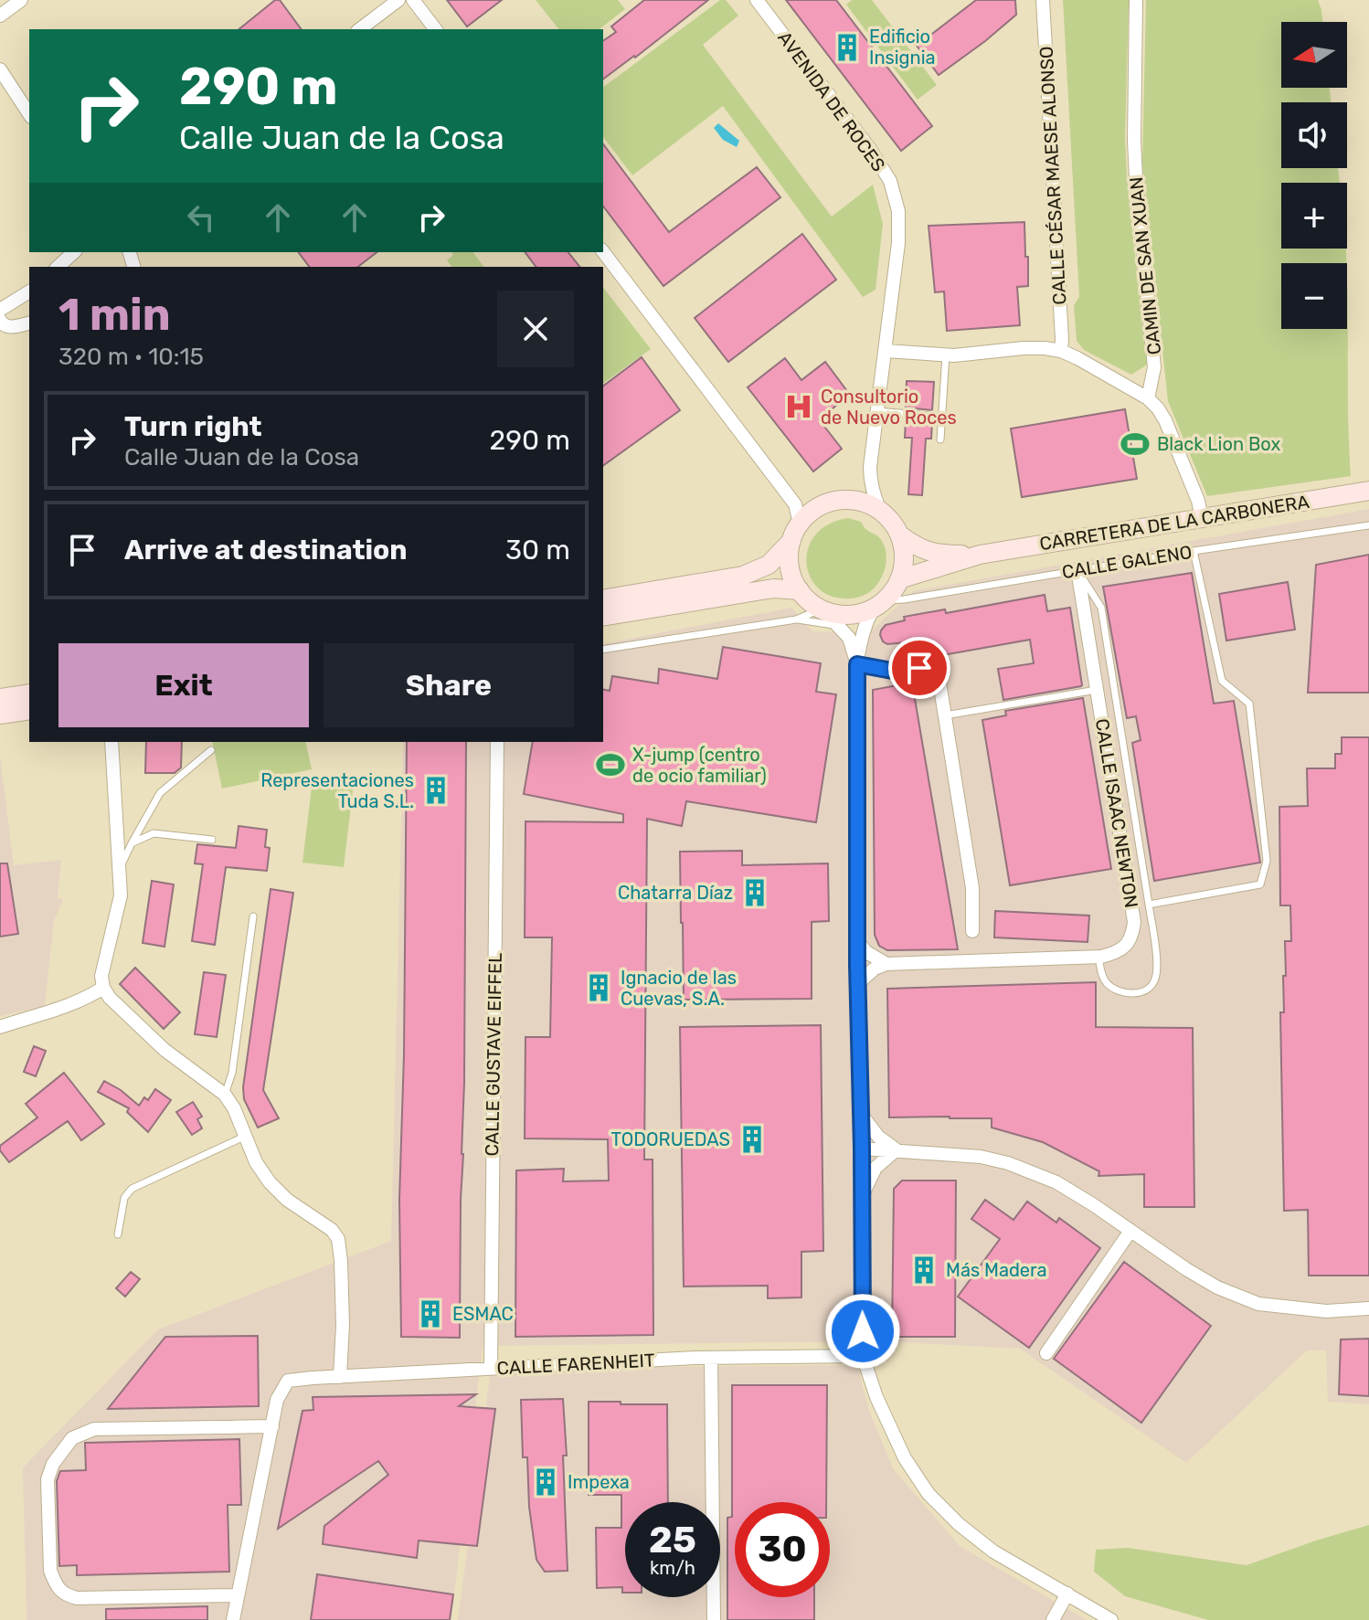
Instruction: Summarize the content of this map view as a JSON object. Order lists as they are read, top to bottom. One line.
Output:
{"streets":{"street":["AVENIDA DE ROCES","CALLE CÉSAR MAESE ALONSO","CAMIN DE SAN XUAN","CARRETERA DE LA CARBONERA","CALLE ISAAC NEWTON","CALLE GUSTAVE EIFFEL","CALLE FARENHEIT"],"lane":["CALLE GALENO"]},"crossings":[["AVENIDA DE ROCES","CALLE GALENO"],["CALLE GALENO","CALLE ISAAC NEWTON"],["CALLE GUSTAVE EIFFEL","CALLE FARENHEIT"]],"places":{"building":["Edificio Insignia","Representaciones Tuda S.L.","Chatarra Díaz","Ignacio de las Cuevas, S.A.","TODORUEDAS","Más Madera","ESMAC","Impexa"],"hospital":["Consultorio de Nuevo Roces"],"sports":["Black Lion Box","X-jump (centro de ocio familiar)"]},"north":"left","page":{"map_buttons":["+","−"],"turn":["290 m","Calle Juan de la Cosa"],"heading":["1 min","320 m · 10:15"],"list":[{"name":"Turn right","note":"Calle Juan de la Cosa","value":"290 m"},{"name":"Arrive at destination","value":"30 m"}],"buttons":["Exit","Share"],"speed":"25 km/h","limit":"30"}}
